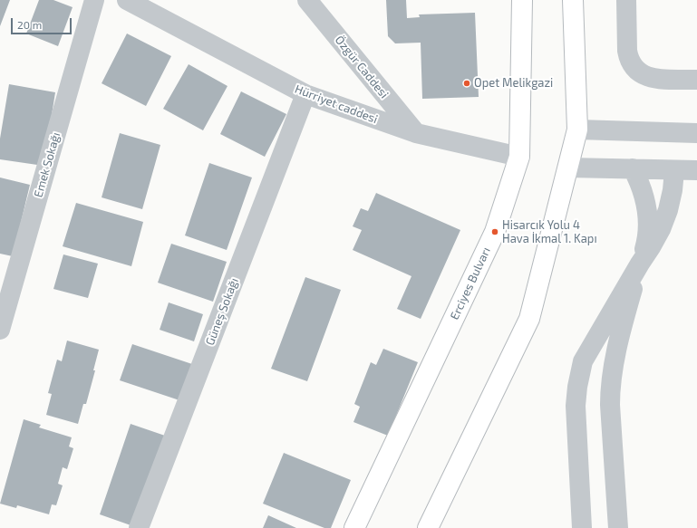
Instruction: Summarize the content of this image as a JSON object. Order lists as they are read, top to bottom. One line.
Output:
{"streets":{"highway":["Erciyes Bulvarı"],"street":["Özgür Caddesi","Hürriyet caddesi","Emek Sokağı","Güneş Sokağı"]},"crossings":[["Özgür Caddesi","Hürriyet caddesi"],["Hürriyet caddesi","Erciyes Bulvarı"],["Hürriyet caddesi","Güneş Sokağı"]],"places":["Opet Melikgazi","Hisarcık Yolu 4 Hava İkmal 1. Kapı"],"scale_bar":"20 m"}
